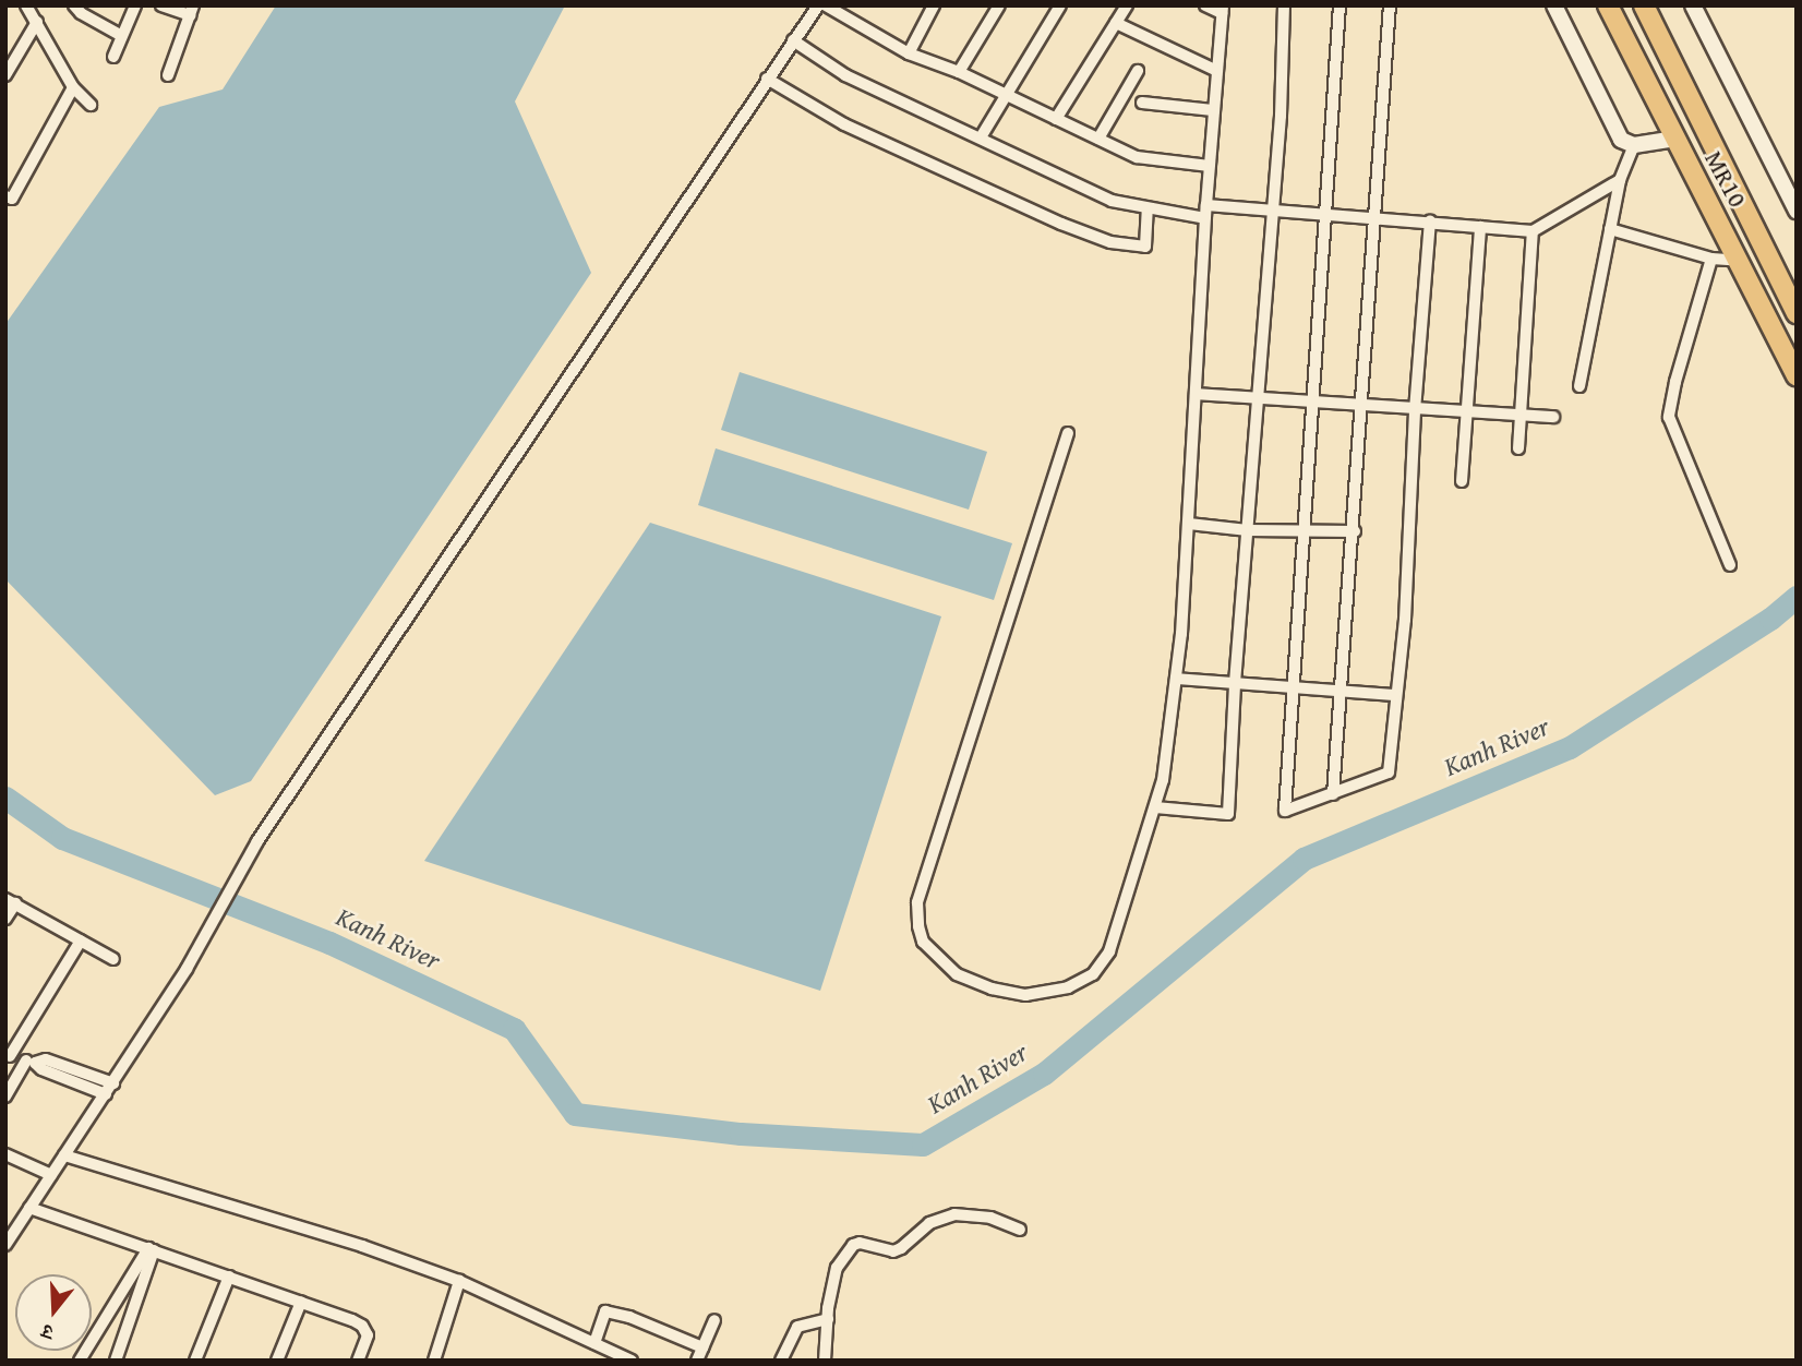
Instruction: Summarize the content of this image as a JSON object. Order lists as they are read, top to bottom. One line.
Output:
{"streets":{"main road":["MR10"]},"water":["Kanh River"],"north":"bottom"}
